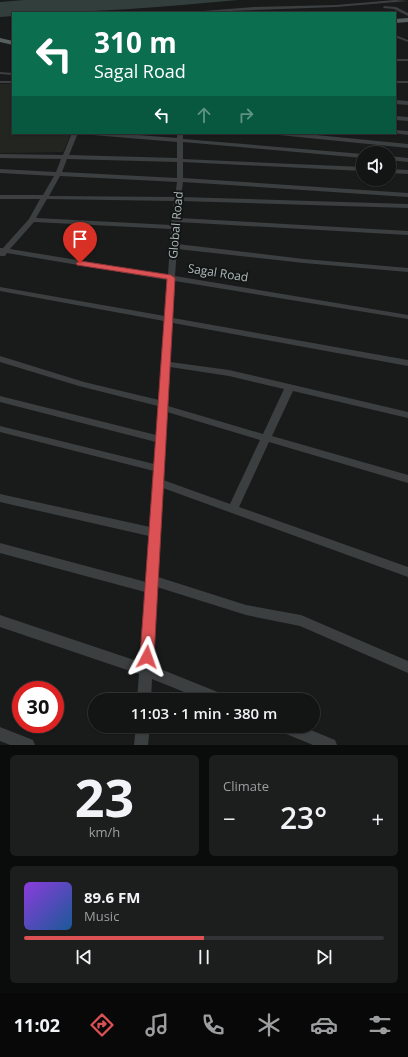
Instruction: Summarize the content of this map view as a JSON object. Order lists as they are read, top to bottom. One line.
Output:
{"streets":{"street":["Global Road","Sagal Road"]},"crossings":[["Global Road","Sagal Road"]],"page":{"turn":["310 m","Sagal Road"],"limit":"30","trip":"11:03 · 1 min · 380 m","tile":[["23","km/h"],"Climate"],"heat":["−","23°","+"],"song":["89.6 FM","Music"],"tabs":"11:02"}}
